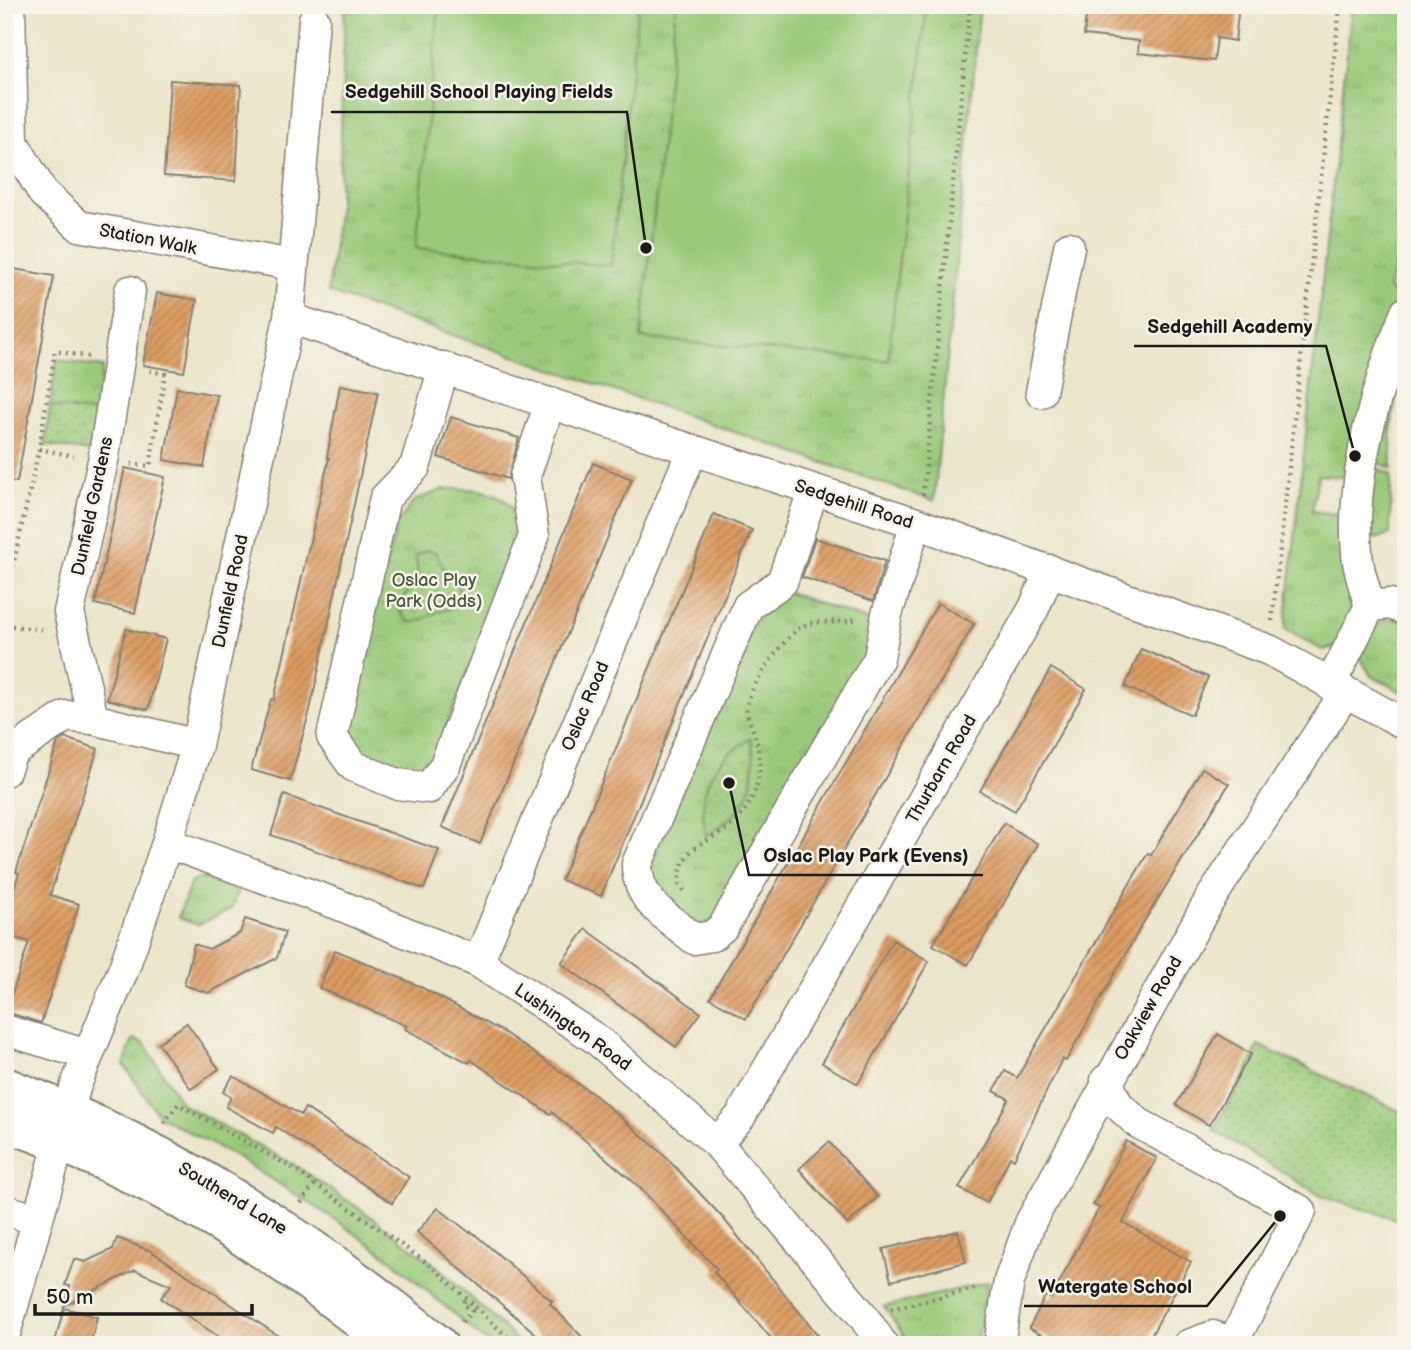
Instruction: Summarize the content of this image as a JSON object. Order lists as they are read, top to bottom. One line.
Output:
{"streets":{"main road":["Southend Lane"],"street":["Station Walk","Sedgehill Road","Dunfield Gardens","Dunfield Road","Oslac Road","Thurbarn Road","Oakview Road","Lushington Road"]},"crossings":[["Station Walk","Dunfield Road"],["Sedgehill Road","Dunfield Road"],["Sedgehill Road","Oslac Road"],["Sedgehill Road","Thurbarn Road"],["Sedgehill Road","Oakview Road"],["Dunfield Road","Lushington Road"],["Dunfield Road","Southend Lane"],["Oslac Road","Lushington Road"],["Thurbarn Road","Lushington Road"]],"parks":["Oslac Play Park (Odds)"],"places":["Sedgehill School Playing Fields","Sedgehill Academy","Oslac Play Park (Evens)","Watergate School"],"scale_bar":"50 m"}
